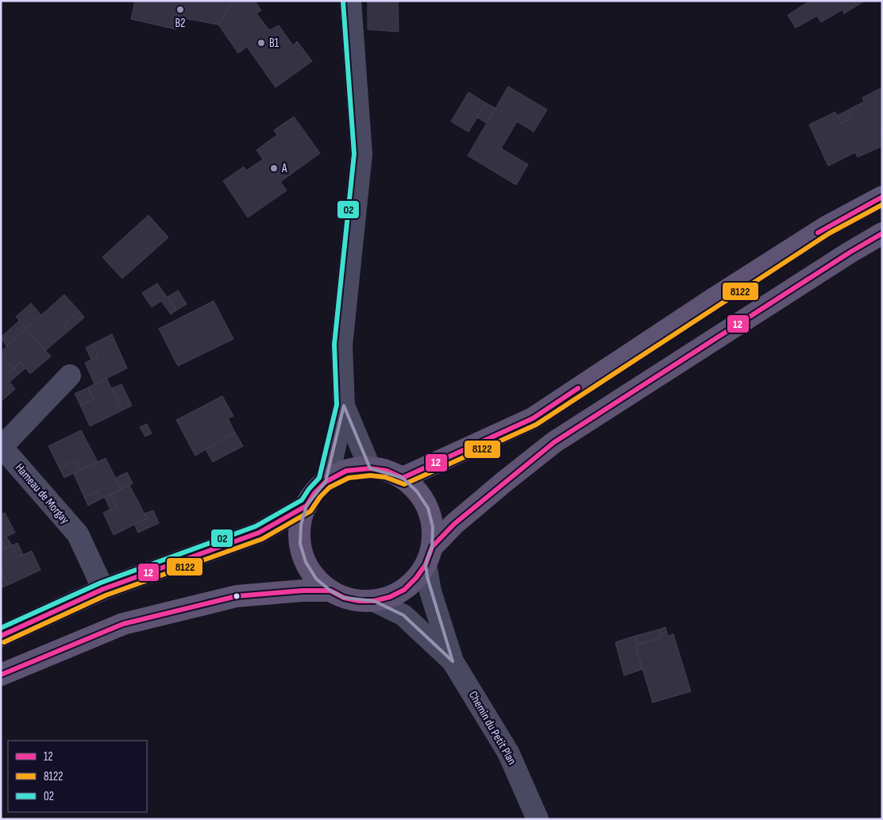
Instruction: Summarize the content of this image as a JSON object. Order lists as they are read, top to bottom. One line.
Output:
{"streets":{"street":["Hameau de Morgay","Chemin du Petit Plan"]},"places":["B2","B1","A"],"lines":["transit line 02","transit line 12","transit line 8122"],"legend":["12","8122","02"]}
